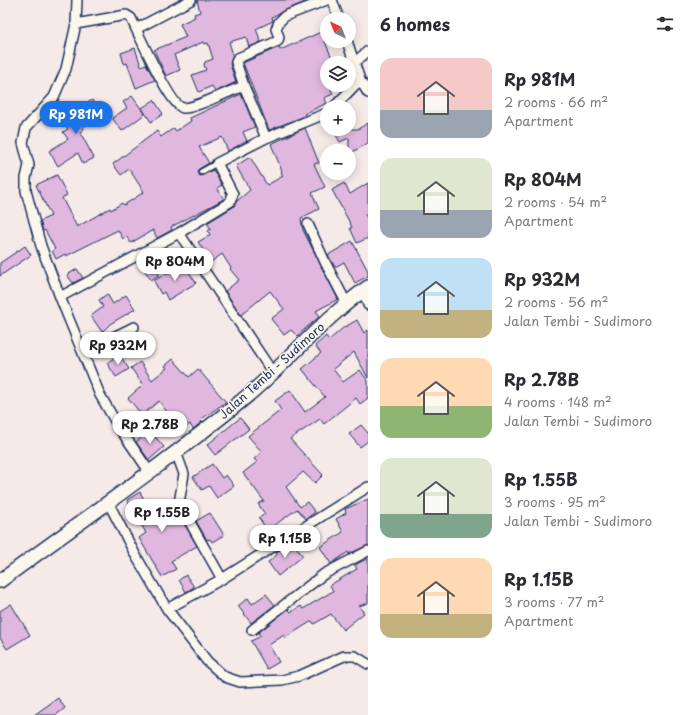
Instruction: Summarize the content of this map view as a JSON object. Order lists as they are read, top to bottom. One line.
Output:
{"streets":{"main road":["Jalan Tembi - Sudimoro"]},"north":"top left","page":{"heading":"6 homes","map_buttons":["+","−"],"list":[{"name":"Rp 981M","note":"2 rooms · 66 m² · Apartment"},{"name":"Rp 804M","note":"2 rooms · 54 m² · Apartment"},{"name":"Rp 932M","note":"2 rooms · 56 m² · Jalan Tembi - Sudimoro"},{"name":"Rp 2.78B","note":"4 rooms · 148 m² · Jalan Tembi - Sudimoro"},{"name":"Rp 1.55B","note":"3 rooms · 95 m² · Jalan Tembi - Sudimoro"},{"name":"Rp 1.15B","note":"3 rooms · 77 m² · Apartment"}],"price":["Rp 981M","Rp 804M","Rp 932M","Rp 2.78B","Rp 1.55B","Rp 1.15B"]}}
